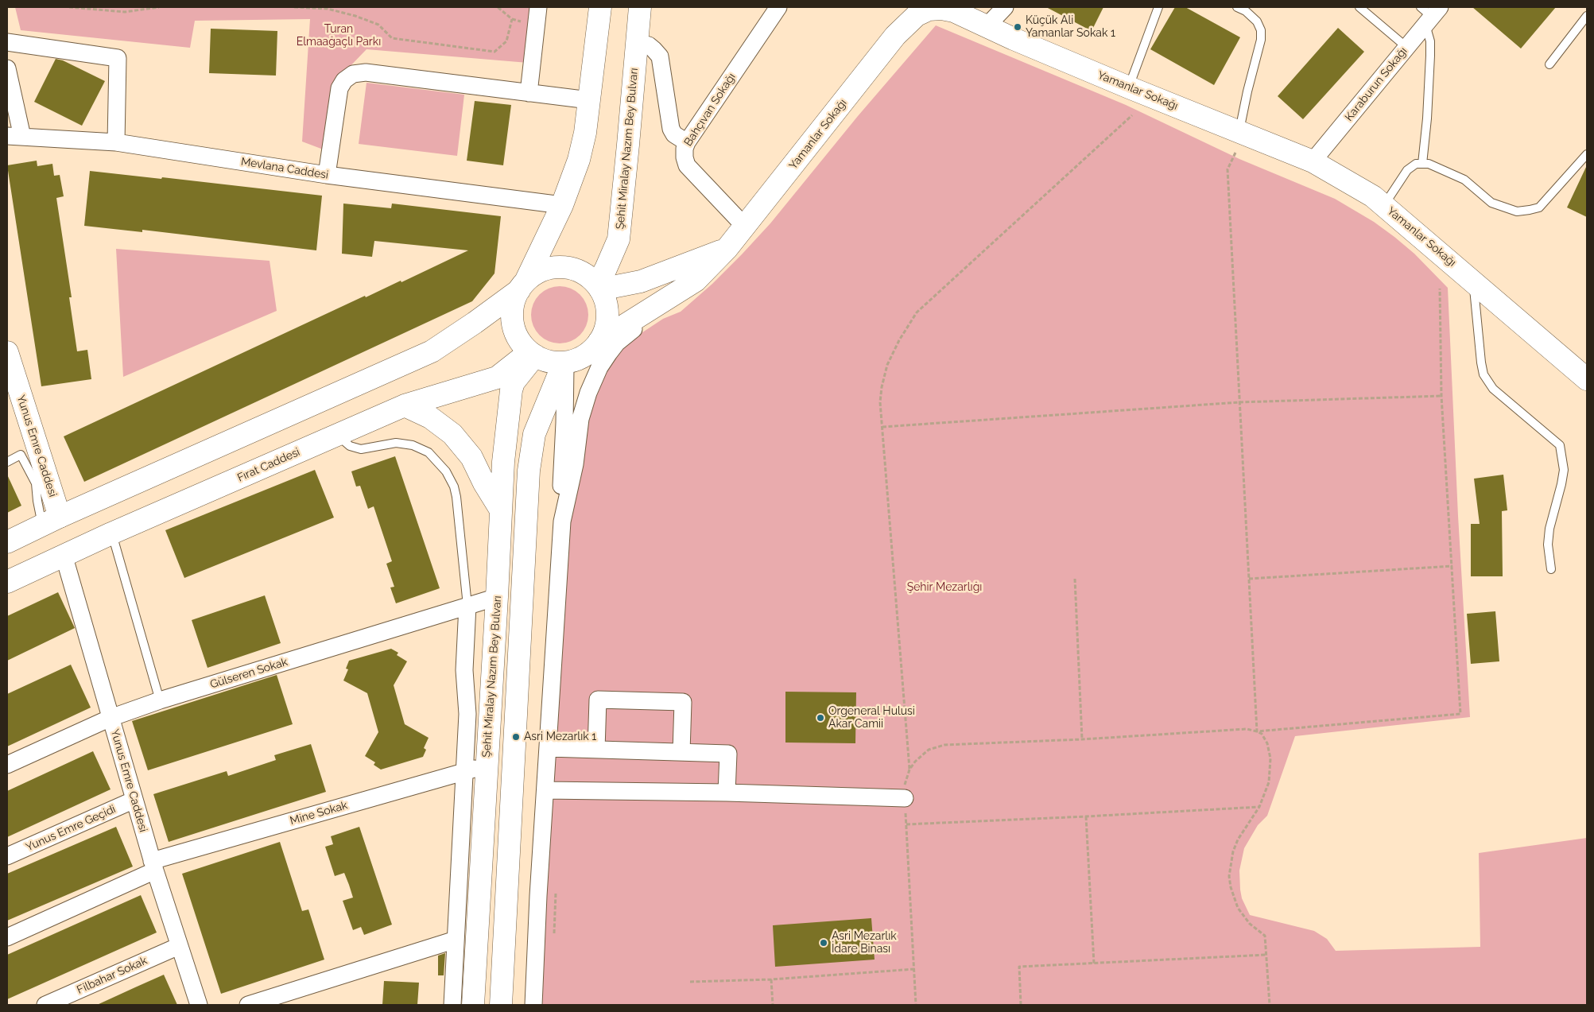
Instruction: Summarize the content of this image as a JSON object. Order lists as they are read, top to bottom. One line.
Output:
{"streets":{"main road":["Yamanlar Sokağı","Şehit Miralay Nazım Bey Bulvarı","Yunus Emre Caddesi","Fırat Caddesi"],"street":["Karaburun Sokağı","Bahçıvan Sokağı","Mevlana Caddesi","Gülseren Sokak","Mine Sokak","Yunus Emre Geçidi","Filbahar Sokak"]},"crossings":[["Karaburun Sokağı","Yamanlar Sokağı"],["Yamanlar Sokağı","Bahçıvan Sokağı"],["Yamanlar Sokağı","Şehit Miralay Nazım Bey Bulvarı"],["Yamanlar Sokağı","Fırat Caddesi"],["Şehit Miralay Nazım Bey Bulvarı","Fırat Caddesi"],["Şehit Miralay Nazım Bey Bulvarı","Gülseren Sokak"],["Şehit Miralay Nazım Bey Bulvarı","Mine Sokak"],["Yunus Emre Caddesi","Fırat Caddesi"],["Yunus Emre Caddesi","Gülseren Sokak"],["Yunus Emre Caddesi","Mine Sokak"],["Yunus Emre Caddesi","Yunus Emre Geçidi"],["Yunus Emre Caddesi","Filbahar Sokak"]],"parks":["Turan Elmaağaçlı Parkı","Şehir Mezarlığı"],"places":["Küçük Ali Yamanlar Sokak 1","Orgeneral Hulusi Akar Camii","Asri Mezarlık 1","Asri Mezarlık İdare Binası"]}
